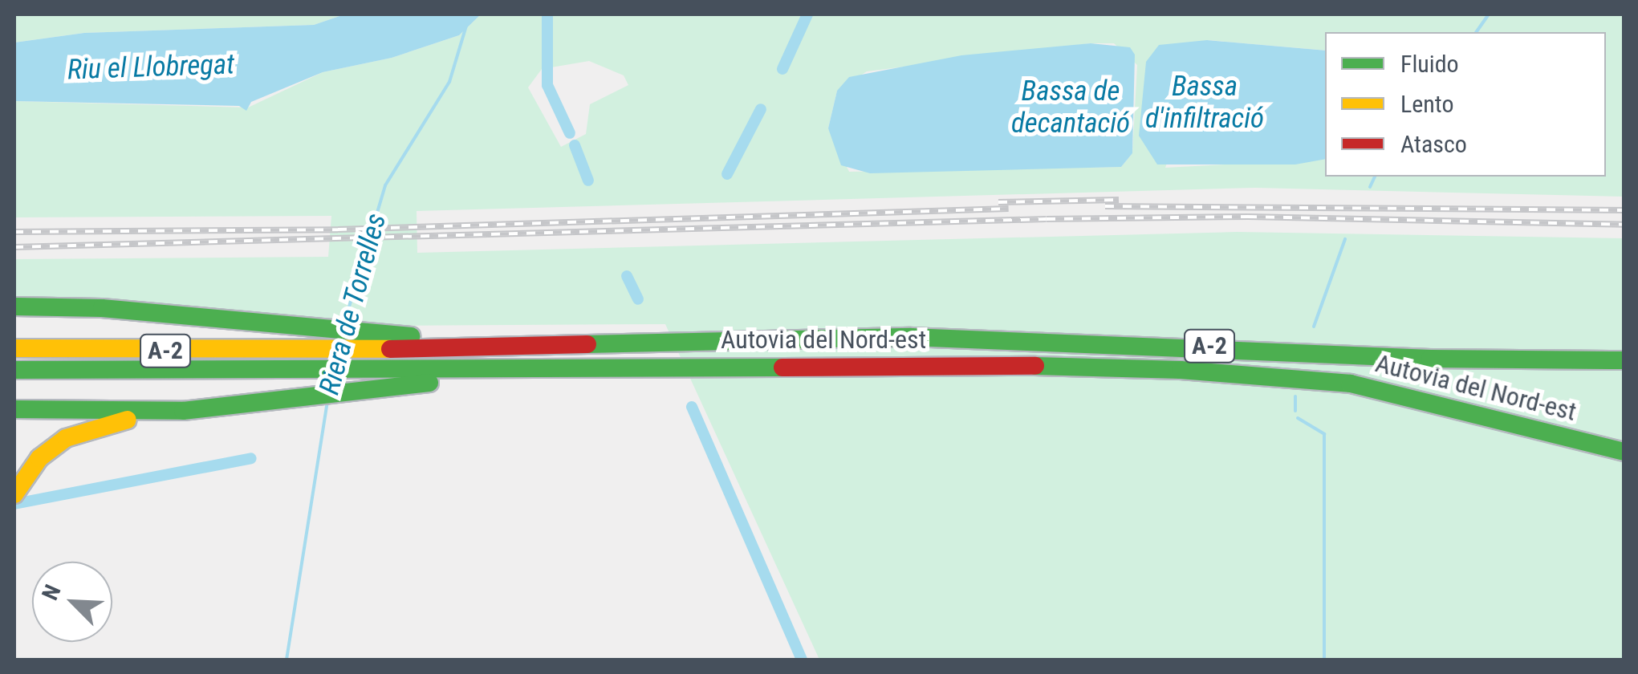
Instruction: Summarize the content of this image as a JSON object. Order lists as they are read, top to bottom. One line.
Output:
{"streets":{"highway":["Autovia del Nord-est","A-2"]},"crossings":[["Autovia del Nord-est","A-2"]],"water":["Riu el Llobregat","Bassa d'infiltració","Bassa de decantació","Riera de Torrelles"],"legend":["Fluido","Lento","Atasco"],"north":"top left"}
